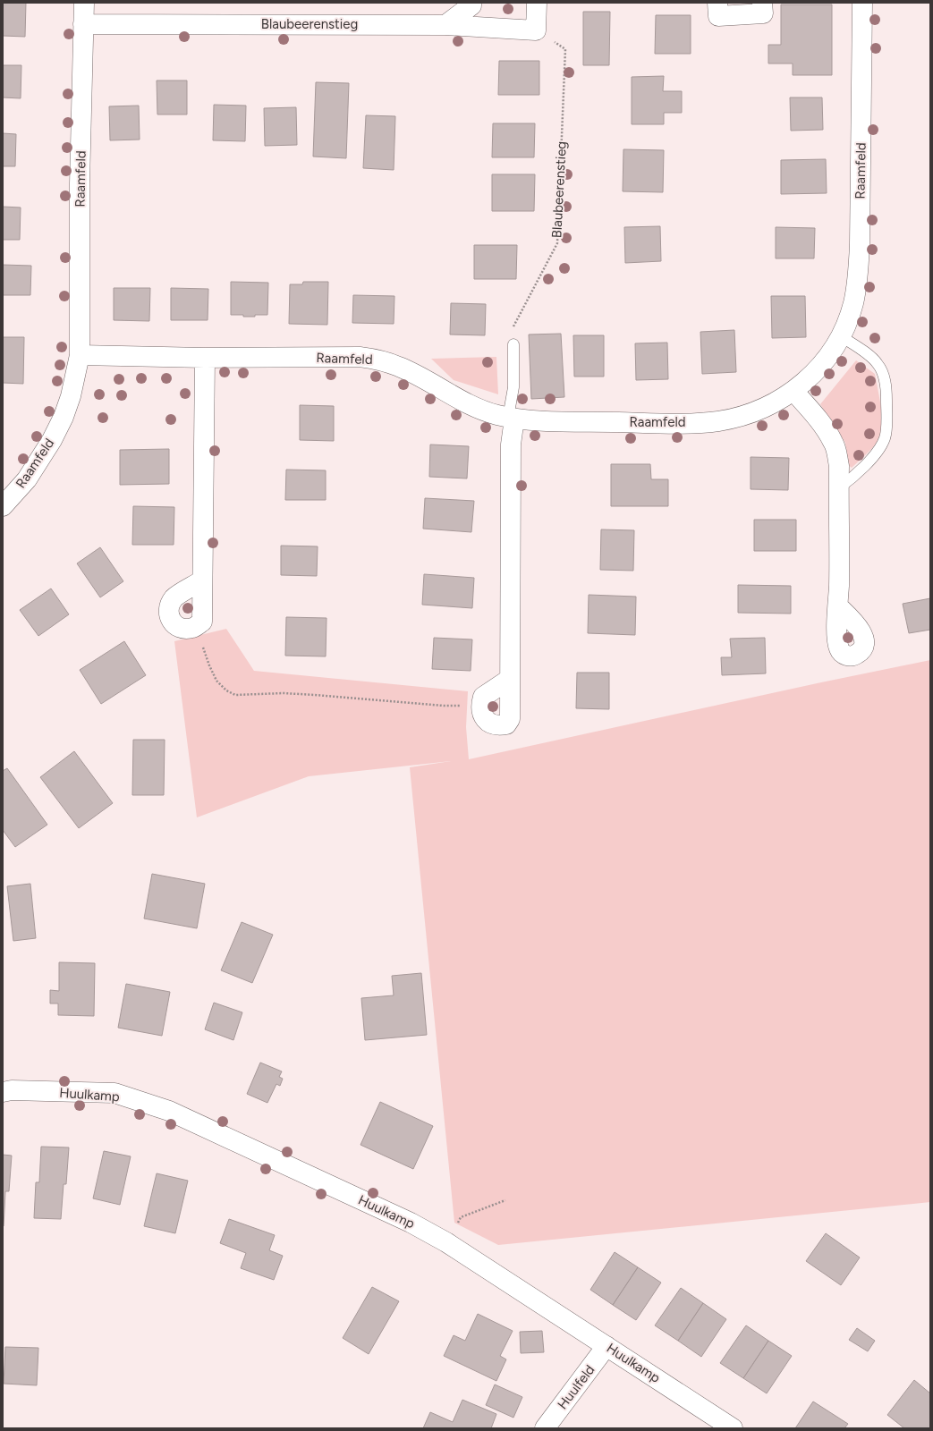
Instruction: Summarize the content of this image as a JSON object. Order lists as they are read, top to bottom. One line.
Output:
{"streets":{"street":["Blaubeerenstieg","Raamfeld","Huulkamp","Huulfeld"]},"crossings":[["Blaubeerenstieg","Raamfeld"],["Huulkamp","Huulfeld"]]}
